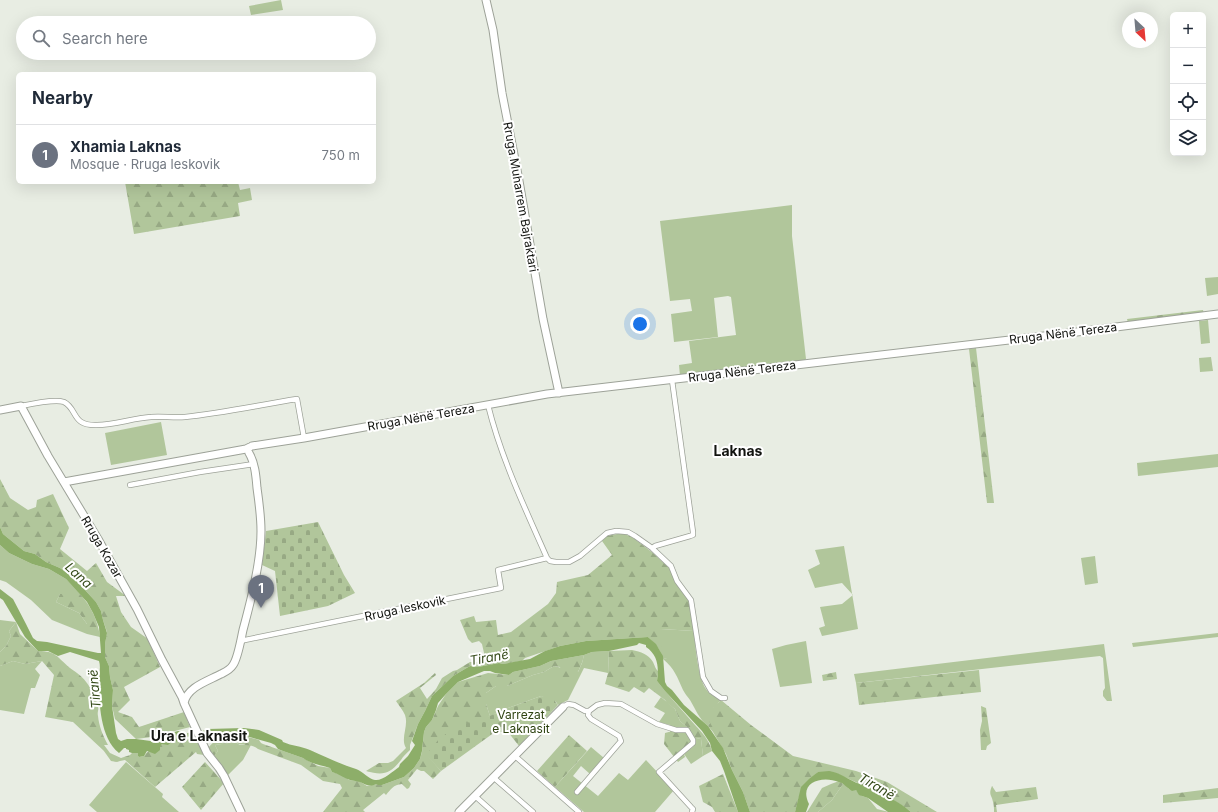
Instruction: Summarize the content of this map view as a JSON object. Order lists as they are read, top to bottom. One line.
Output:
{"streets":{"main road":["Rruga Muharrem Bajraktari","Rruga Nënë Tereza","Rruga Kozar"],"street":["Rruga leskovik"]},"crossings":[["Rruga Muharrem Bajraktari","Rruga Nënë Tereza"],["Rruga Nënë Tereza","Rruga Kozar"]],"districts":["Laknas","Ura e Laknasit"],"water":["Lana","Tiranë"],"parks":["Varrezat e Laknasit"],"north":"bottom right","page":{"map_buttons":["+","−"],"search":"Search here","heading":"Nearby","list":[{"mark":"1","name":"Xhamia Laknas","note":"Mosque · Rruga leskovik","value":"750 m"}],"pins":"1"}}
